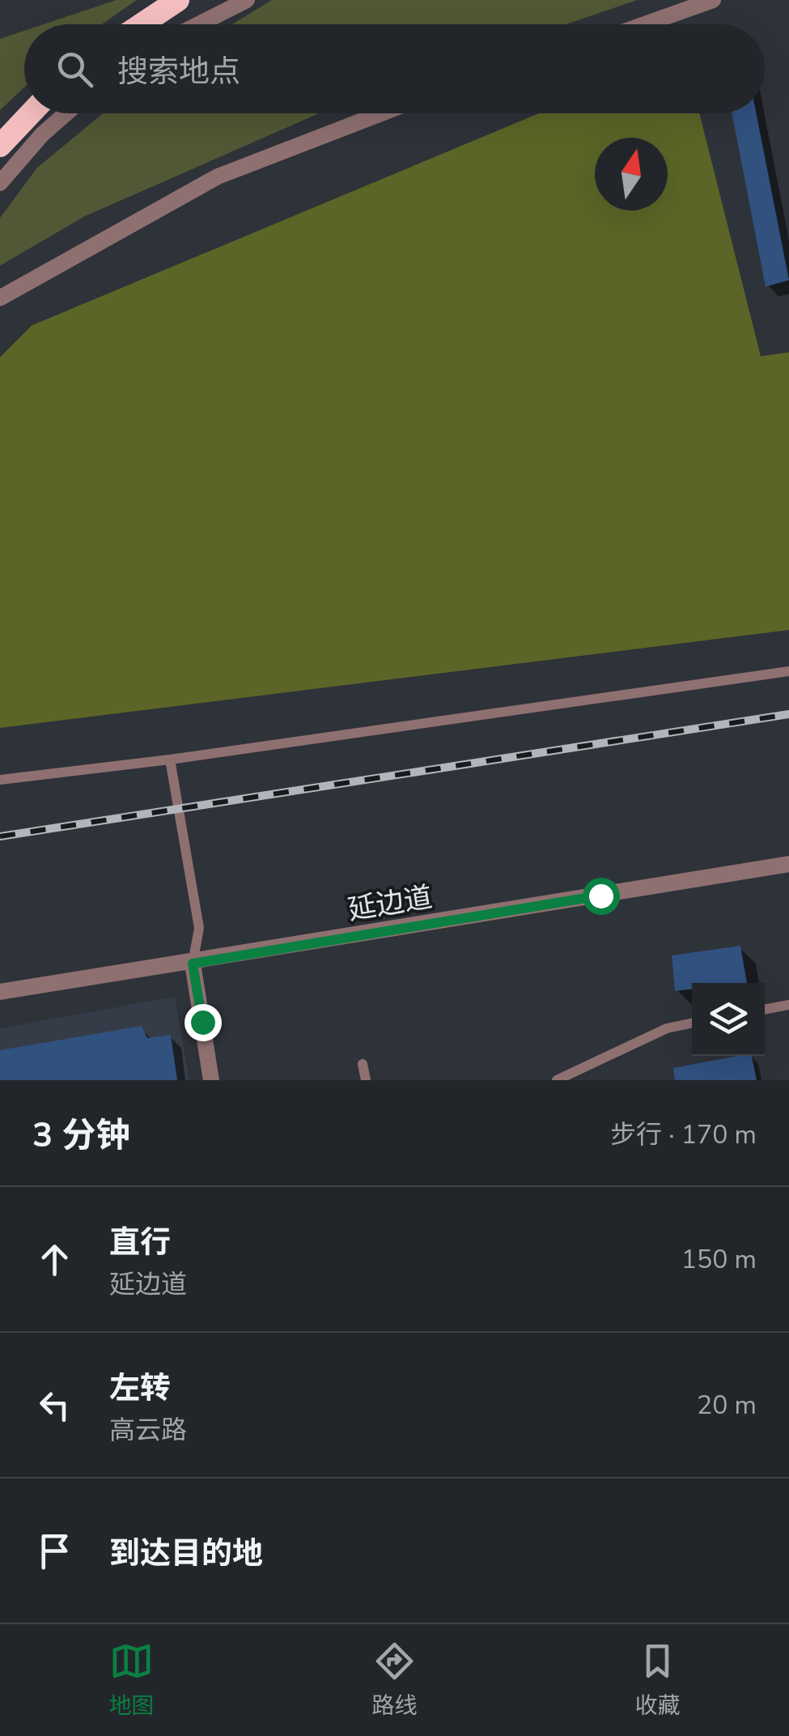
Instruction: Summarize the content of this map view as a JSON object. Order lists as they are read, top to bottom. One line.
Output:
{"streets":{"street":["延边道"]},"north":"top","page":{"search":"搜索地点","heading":["3 分钟","步行 · 170 m"],"list":[["直行","延边道","150 m"],["左转","高云路","20 m"],"到达目的地"],"nav":["地图","路线","收藏"]}}
